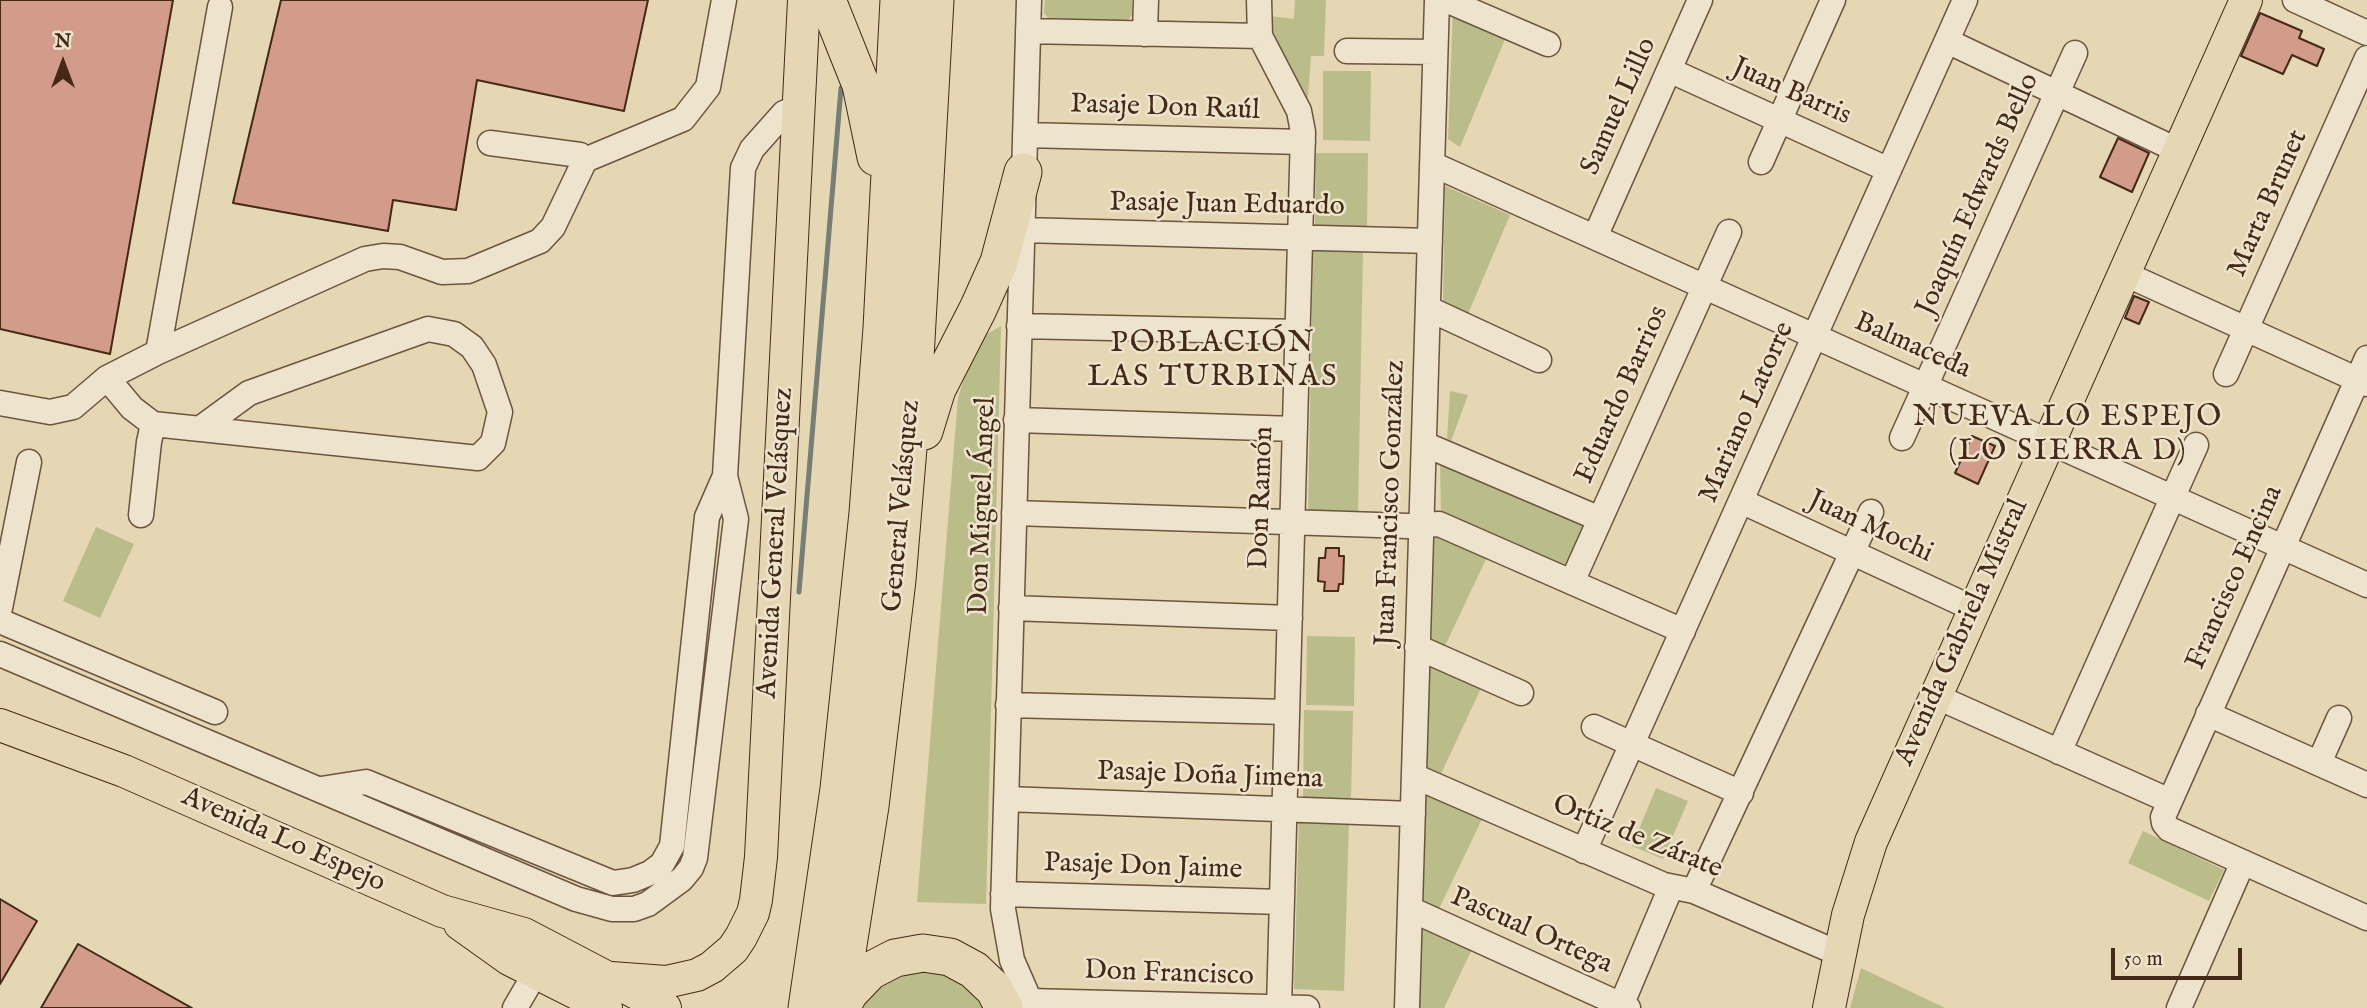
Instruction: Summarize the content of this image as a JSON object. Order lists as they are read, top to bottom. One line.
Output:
{"streets":{"highway":["General Velásquez"],"main road":["Avenida General Velásquez","Avenida Gabriela Mistral","Avenida Lo Espejo"],"street":["Juan Barris","Samuel Lillo","Pasaje Don Raúl","Joaquín Edwards Bello","Marta Brunet","Pasaje Juan Eduardo","Balmaceda","Eduardo Barrios","Mariano Latorre","Don Ramón","Juan Francisco González","Don Miguel Ángel","Juan Mochi","Francisco Encina","Pasaje Doña Jimena","Ortiz de Zárate","Pasaje Don Jaime","Pascual Ortega","Don Francisco"]},"crossings":[["Juan Barris","Samuel Lillo"],["Juan Barris","Mariano Latorre"],["Samuel Lillo","Balmaceda"],["Pasaje Don Raúl","Don Ramón"],["Pasaje Don Raúl","Don Miguel Ángel"],["Joaquín Edwards Bello","Balmaceda"],["Pasaje Juan Eduardo","Don Ramón"],["Pasaje Juan Eduardo","Juan Francisco González"],["Pasaje Juan Eduardo","Don Miguel Ángel"],["Balmaceda","Eduardo Barrios"],["Balmaceda","Mariano Latorre"],["Balmaceda","Juan Francisco González"],["Balmaceda","Francisco Encina"],["Balmaceda","Avenida Gabriela Mistral"],["Mariano Latorre","Juan Mochi"],["Mariano Latorre","Ortiz de Zárate"],["Don Ramón","Pasaje Doña Jimena"],["Don Ramón","Pasaje Don Jaime"],["Don Ramón","Don Francisco"],["Juan Francisco González","Pasaje Doña Jimena"],["Juan Francisco González","Ortiz de Zárate"],["Juan Francisco González","Pascual Ortega"],["Don Miguel Ángel","Pasaje Doña Jimena"],["Don Miguel Ángel","Pasaje Don Jaime"],["Don Miguel Ángel","Don Francisco"],["Juan Mochi","Avenida Gabriela Mistral"],["Avenida General Velásquez","Avenida Lo Espejo"],["Avenida Gabriela Mistral","Ortiz de Zárate"]],"districts":["POBLACIÓN LAS TURBINAS","NUEVA LO ESPEJO (LO SIERRA D)"],"scale_bar":"50 m","north":"top"}
